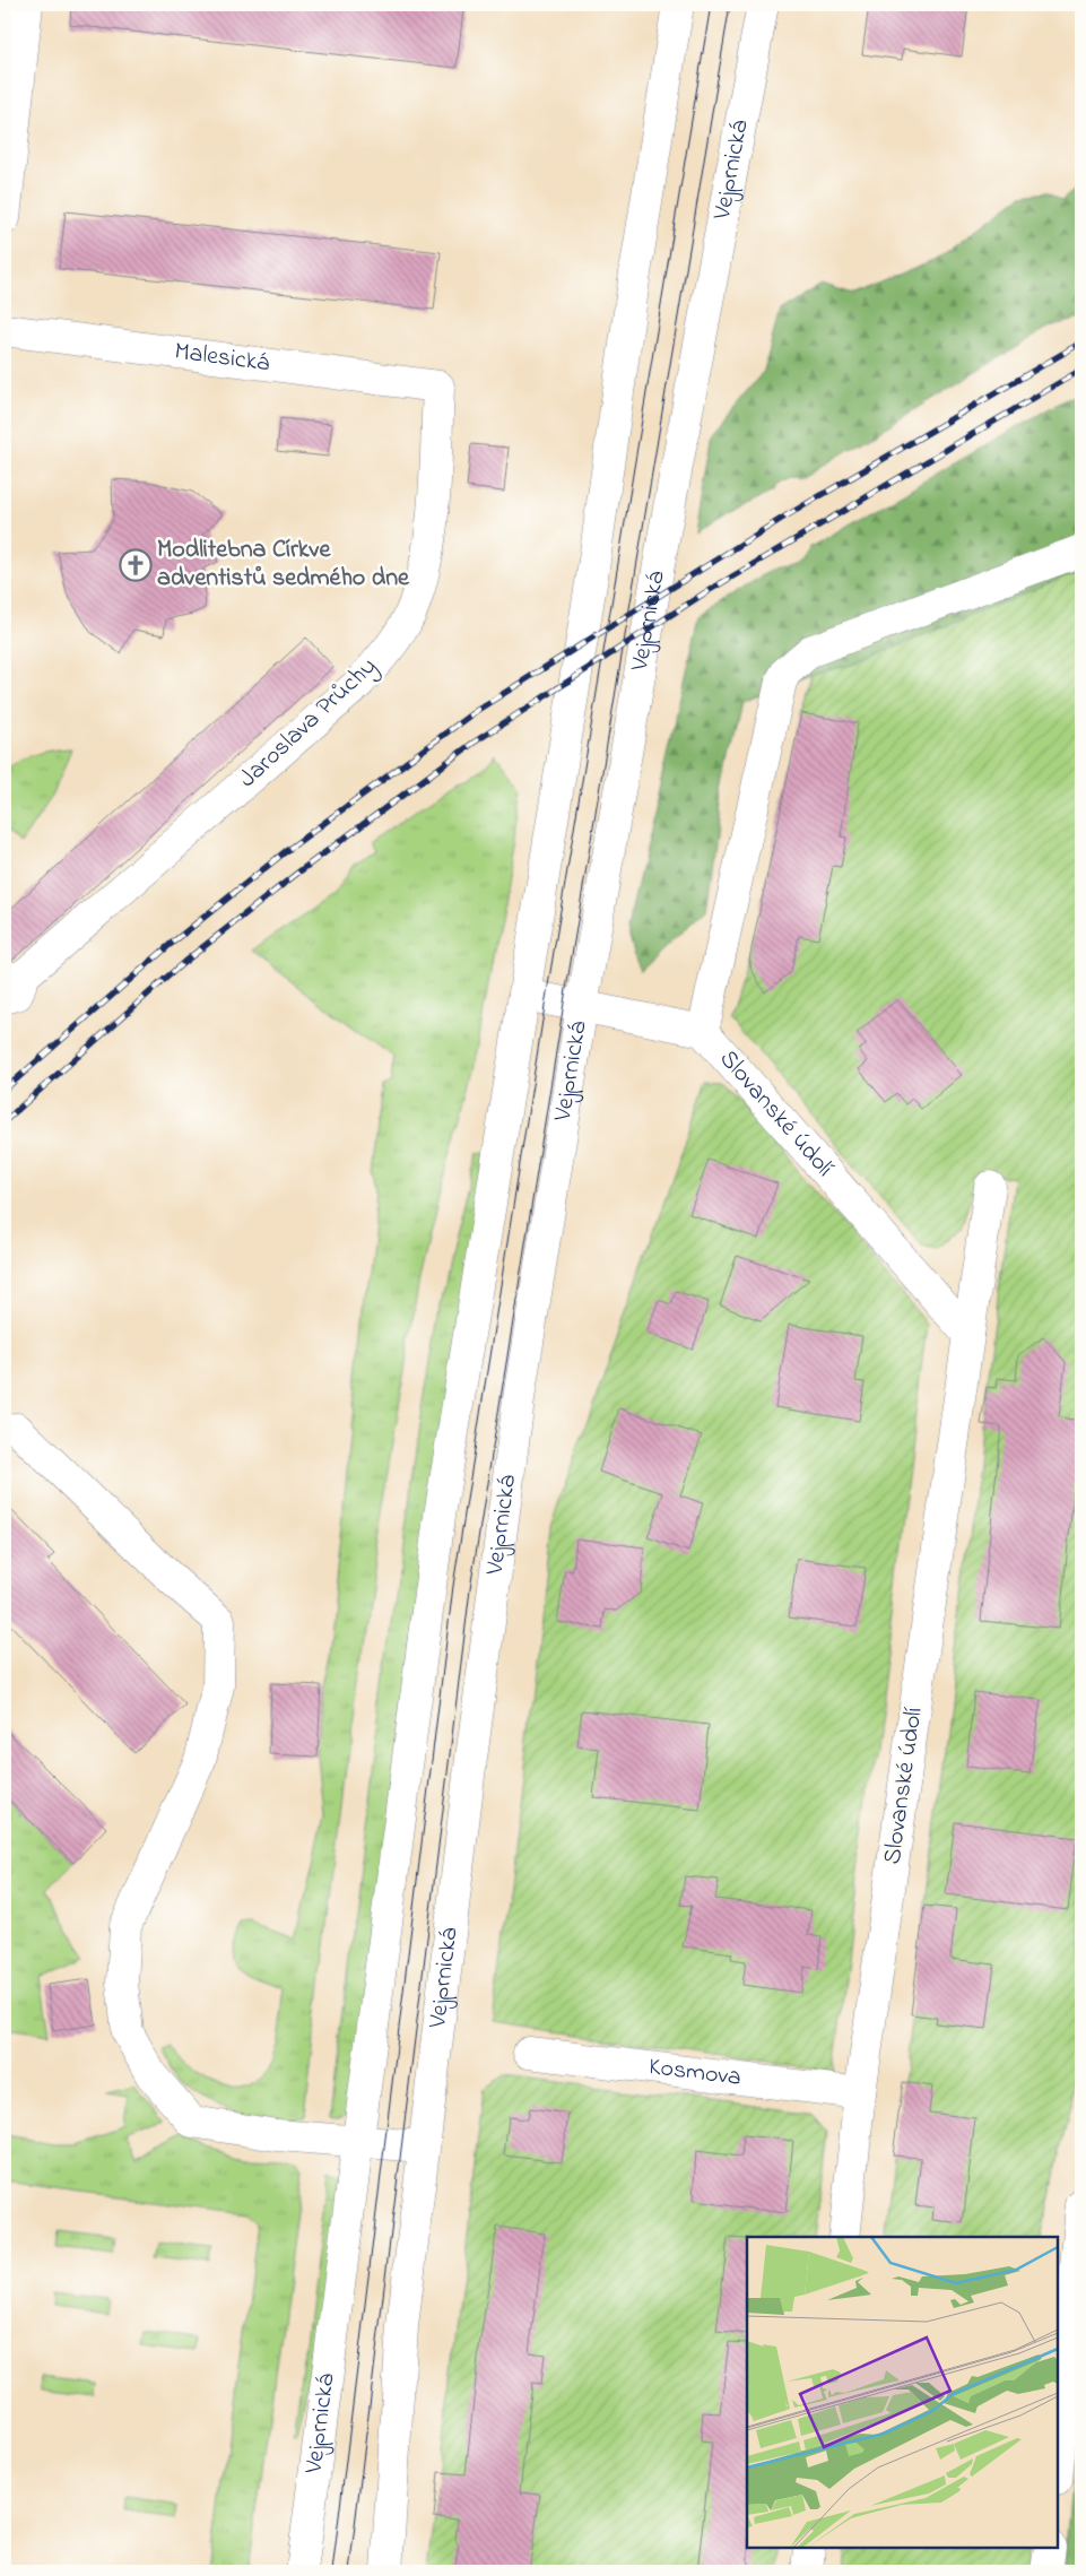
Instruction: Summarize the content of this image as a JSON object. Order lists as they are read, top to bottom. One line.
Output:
{"streets":{"street":["Vejprnická","Malesická","Jaroslava Průchy","Slovanské údolí","Kosmova"]},"crossings":[["Vejprnická","Slovanské údolí"],["Malesická","Jaroslava Průchy"],["Slovanské údolí","Kosmova"]],"places":{"church":["Modlitebna Církve adventistů sedmého dne"]}}
